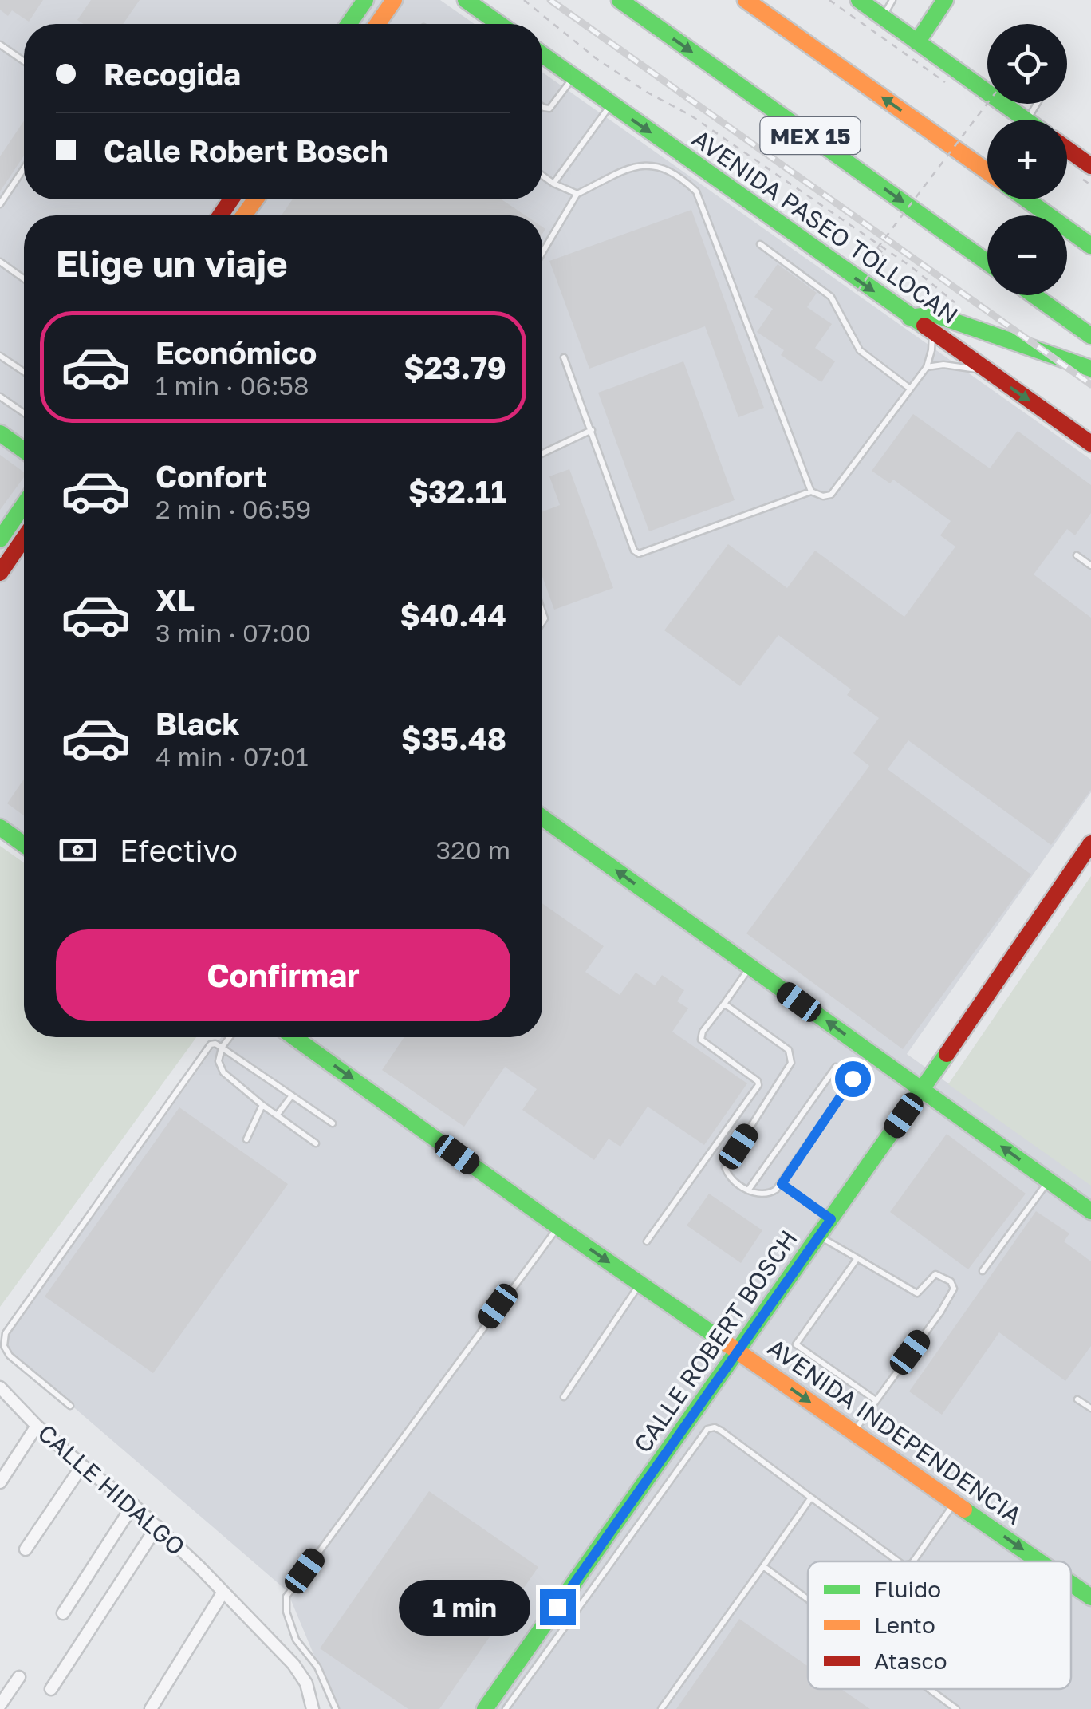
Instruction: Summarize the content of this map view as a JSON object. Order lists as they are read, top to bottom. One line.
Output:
{"streets":{"main road":["MEX 15","AVENIDA PASEO TOLLOCAN","CALLE ROBERT BOSCH","AVENIDA INDEPENDENCIA"],"street":["CALLE HIDALGO"]},"crossings":[["CALLE ROBERT BOSCH","AVENIDA INDEPENDENCIA"]],"one_way":["AVENIDA INDEPENDENCIA"],"legend":["Fluido","Lento","Atasco"],"page":{"map_buttons":["+","−"],"banner":["Recogida","Calle Robert Bosch"],"heading":"Elige un viaje","list":[{"name":"Económico","note":"1 min · 06:58","value":"$23.79"},{"name":"Confort","note":"2 min · 06:59","value":"$32.11"},{"name":"XL","note":"3 min · 07:00","value":"$40.44"},{"name":"Black","note":"4 min · 07:01","value":"$35.48"}],"pay":["Efectivo","320 m"],"buttons":"Confirmar","bubble":"1 min"}}
